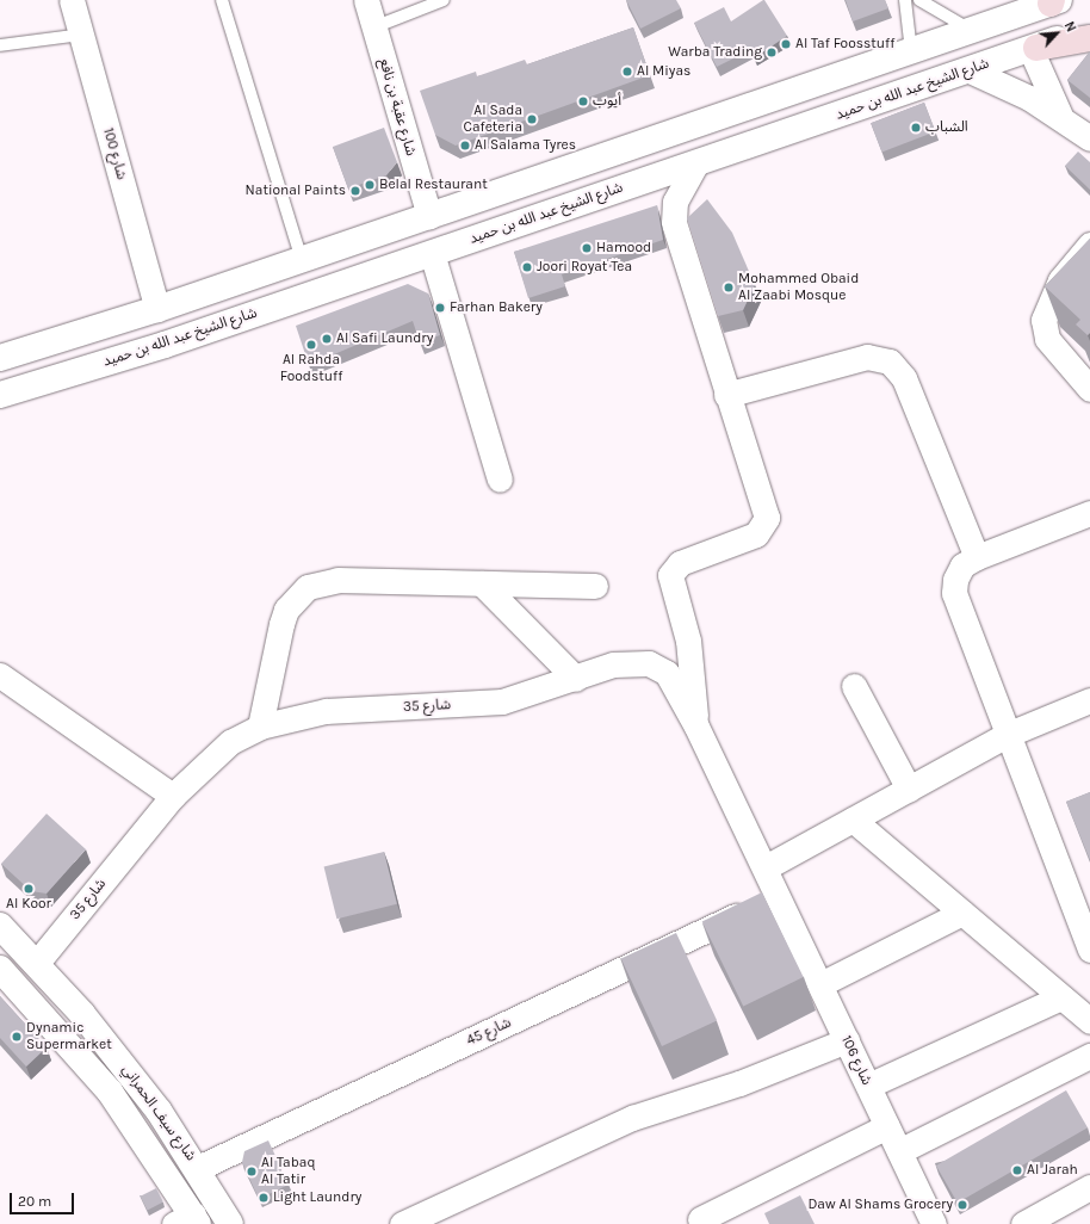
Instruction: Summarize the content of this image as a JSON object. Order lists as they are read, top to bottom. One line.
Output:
{"streets":{"street":["شارع الشيخ عبد الله بن حميد","شارع عقبة بن نافع","شارع 100","شارع 35","شارع 45","شارع 106","شارع سيف الحمراني"]},"crossings":[["شارع 35","شارع 45"],["شارع 35","شارع 106"],["شارع 35","شارع سيف الحمراني"],["شارع 45","شارع 106"],["شارع 45","شارع سيف الحمراني"]],"places":["Al Taf Foosstuff","Warba Trading","Al Miyas","أيوب","Al Sada Cafeteria","الشباب","Al Salama Tyres","Belal Restaurant","National Paints","Hamood","Joori Royat Tea","Mohammed Obaid Al Zaabi Mosque","Farhan Bakery","Al Safi Laundry","Al Rahda Foodstuff","Al Koor","Dynamic Supermarket","Al Jarah","Al Tabaq Al Tatir","Light Laundry","Daw Al Shams Grocery"],"scale_bar":"20 m","north":"top right"}
